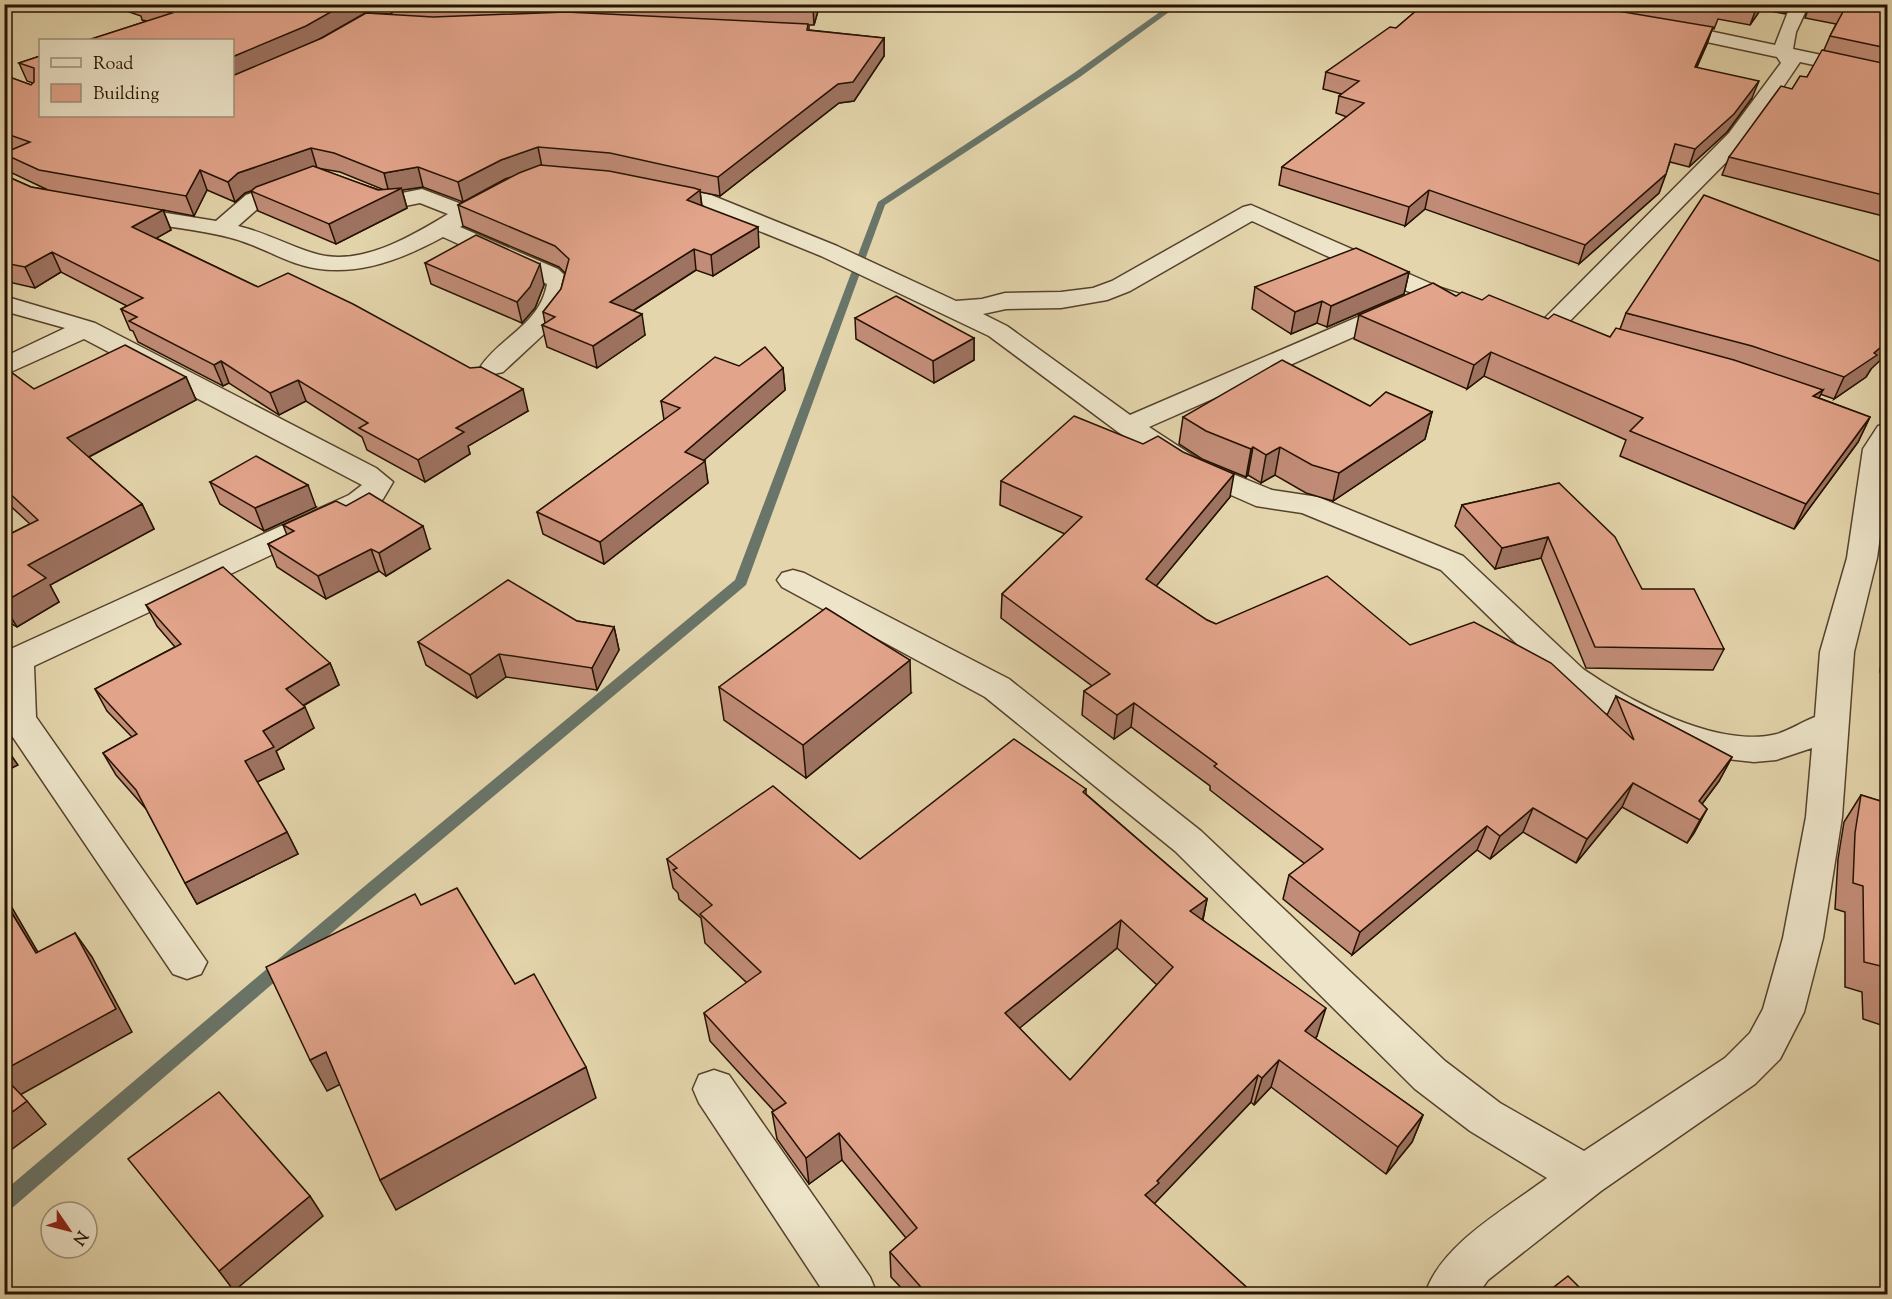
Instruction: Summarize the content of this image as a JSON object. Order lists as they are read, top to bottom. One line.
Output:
{"legend":["Road","Building"],"north":"bottom right"}
